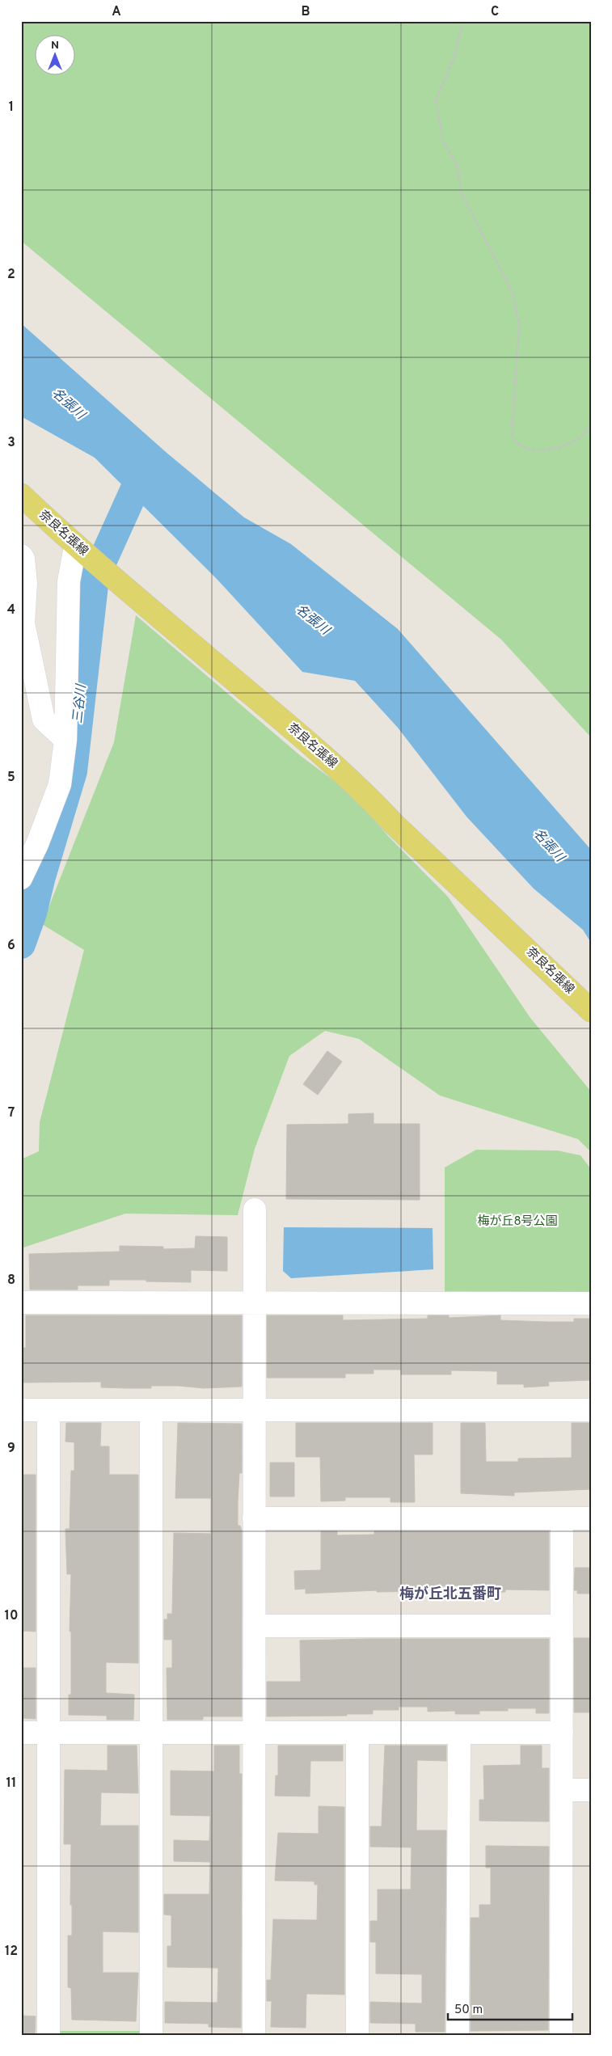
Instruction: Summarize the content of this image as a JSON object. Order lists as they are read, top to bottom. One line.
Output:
{"streets":{"main road":["奈良名張線"]},"districts":["梅が丘北五番町"],"water":["名張川","三谷川"],"parks":["梅が丘8号公園"],"scale_bar":"50 m","north":"top","grid":{"columns":["A","B","C"],"rows":["1","2","3","4","5","6","7","8","9","10","11","12"]}}
